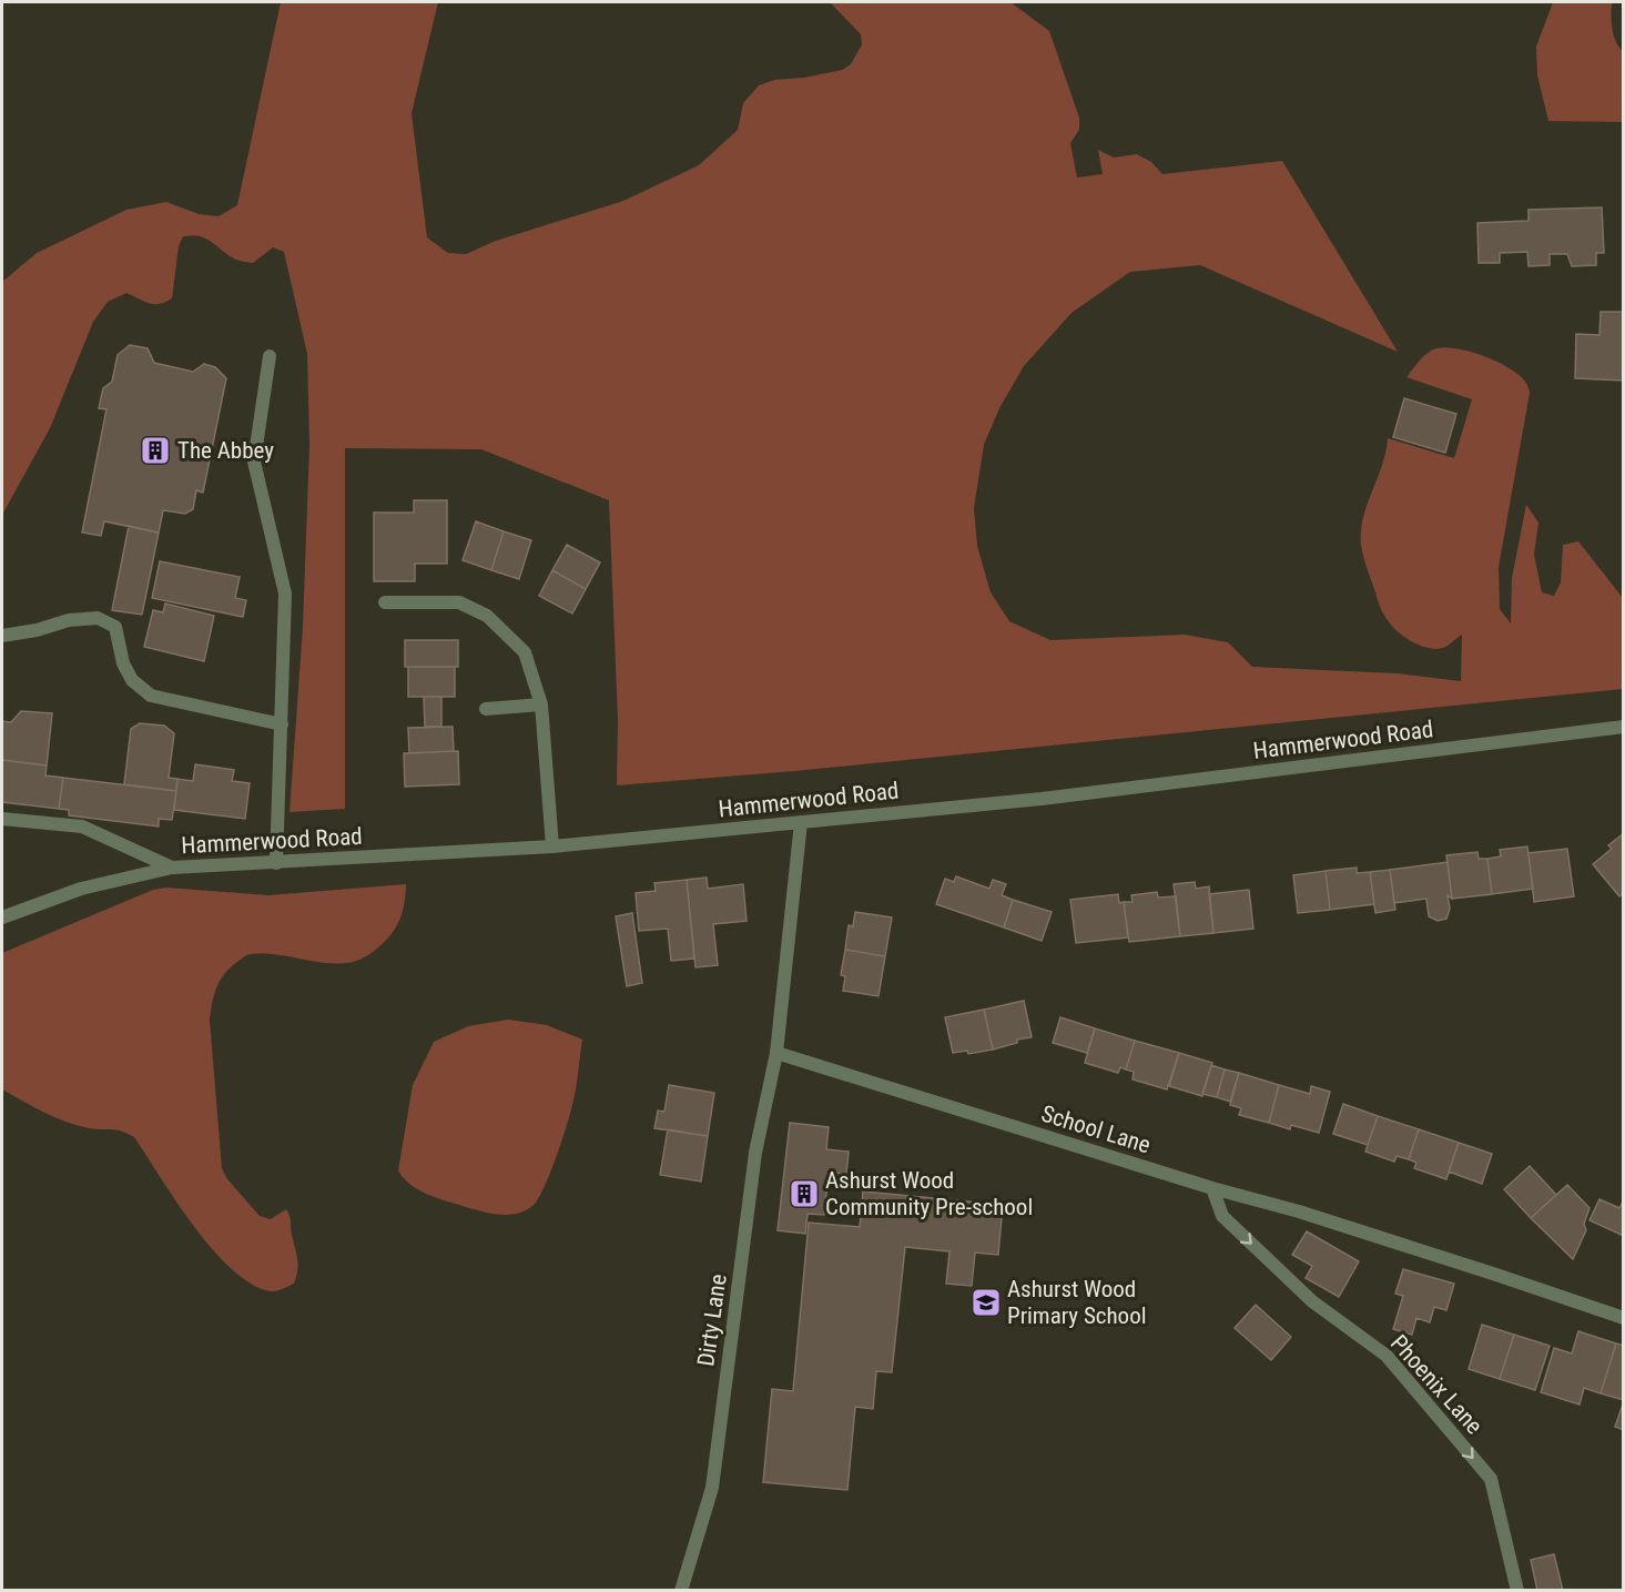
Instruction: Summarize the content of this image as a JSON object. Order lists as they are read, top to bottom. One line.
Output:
{"streets":{"street":["Hammerwood Road","School Lane","Dirty Lane","Phoenix Lane"]},"crossings":[["School Lane","Dirty Lane"],["School Lane","Phoenix Lane"]],"one_way":["Phoenix Lane"],"places":{"building":["The Abbey","Ashurst Wood Community Pre-school"],"school or university":["Ashurst Wood Primary School"]}}
